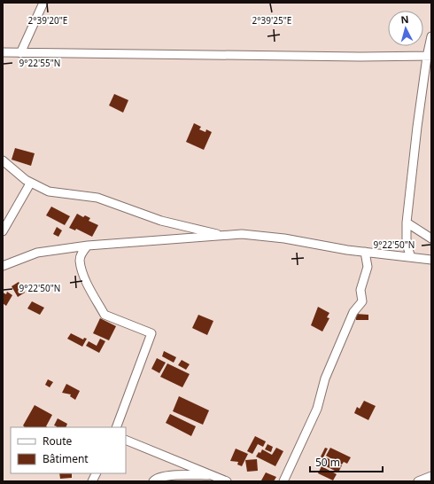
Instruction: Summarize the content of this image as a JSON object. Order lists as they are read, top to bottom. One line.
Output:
{"legend":["Route","Bâtiment"],"scale_bar":"50 m","north":"top","coordinates":["2°39'20\"E","2°39'25\"E","9°22'55\"N","9°22'50\"N"]}
